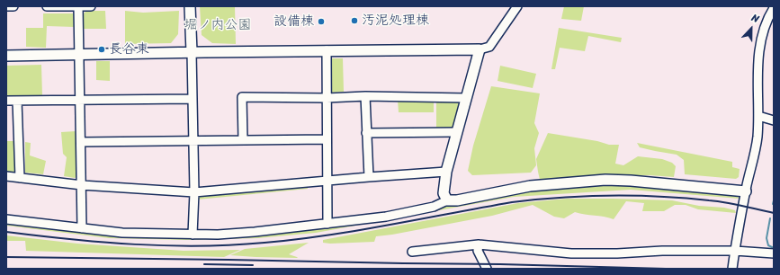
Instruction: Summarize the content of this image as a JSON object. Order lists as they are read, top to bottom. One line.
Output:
{"parks":["堀ノ内公園"],"places":["汚泥処理棟","設備棟","長谷東"],"north":"top"}
